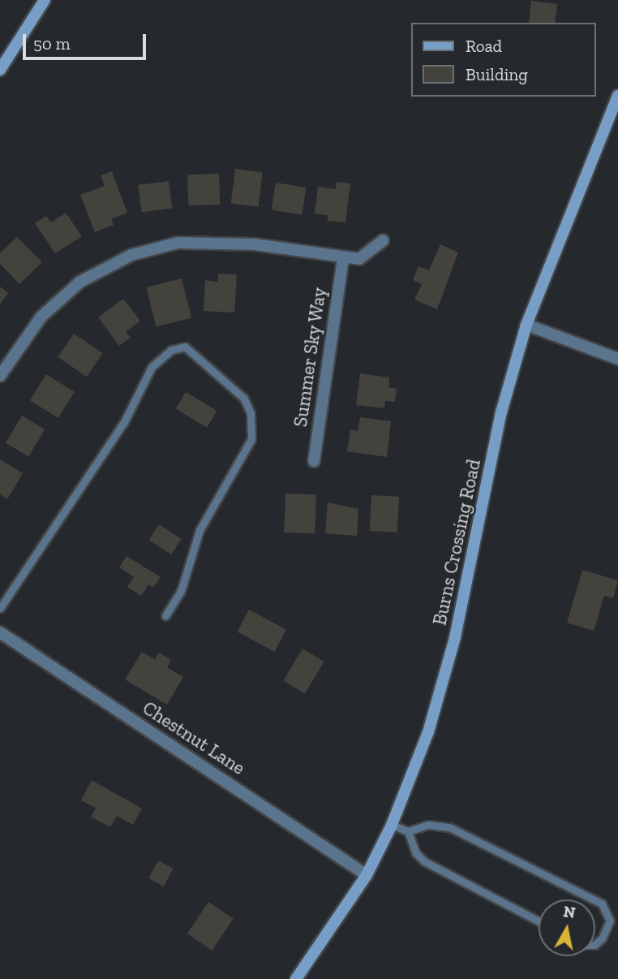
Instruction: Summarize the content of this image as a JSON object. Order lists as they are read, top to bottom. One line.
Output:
{"streets":{"street":["Summer Sky Way","Burns Crossing Road","Chestnut Lane"]},"crossings":[["Burns Crossing Road","Chestnut Lane"]],"legend":["Road","Building"],"scale_bar":"50 m","north":"top"}
